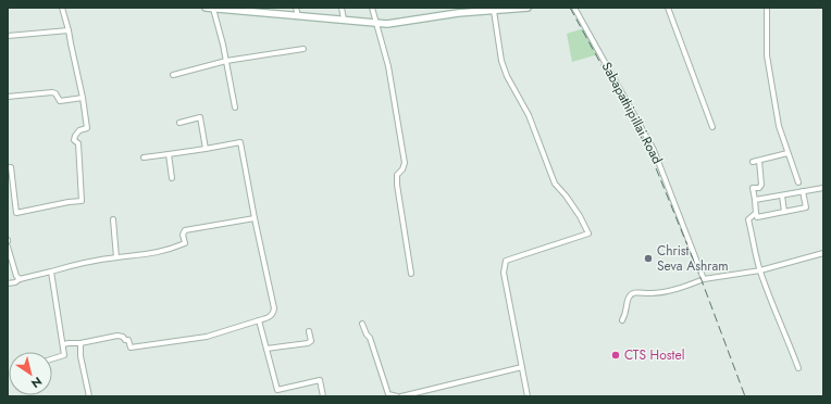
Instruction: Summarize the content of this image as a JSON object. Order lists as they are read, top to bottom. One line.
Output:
{"streets":{"street":["Sabapathipillai Road"]},"places":["Christ Seva Ashram","CTS Hostel"],"north":"bottom right"}
